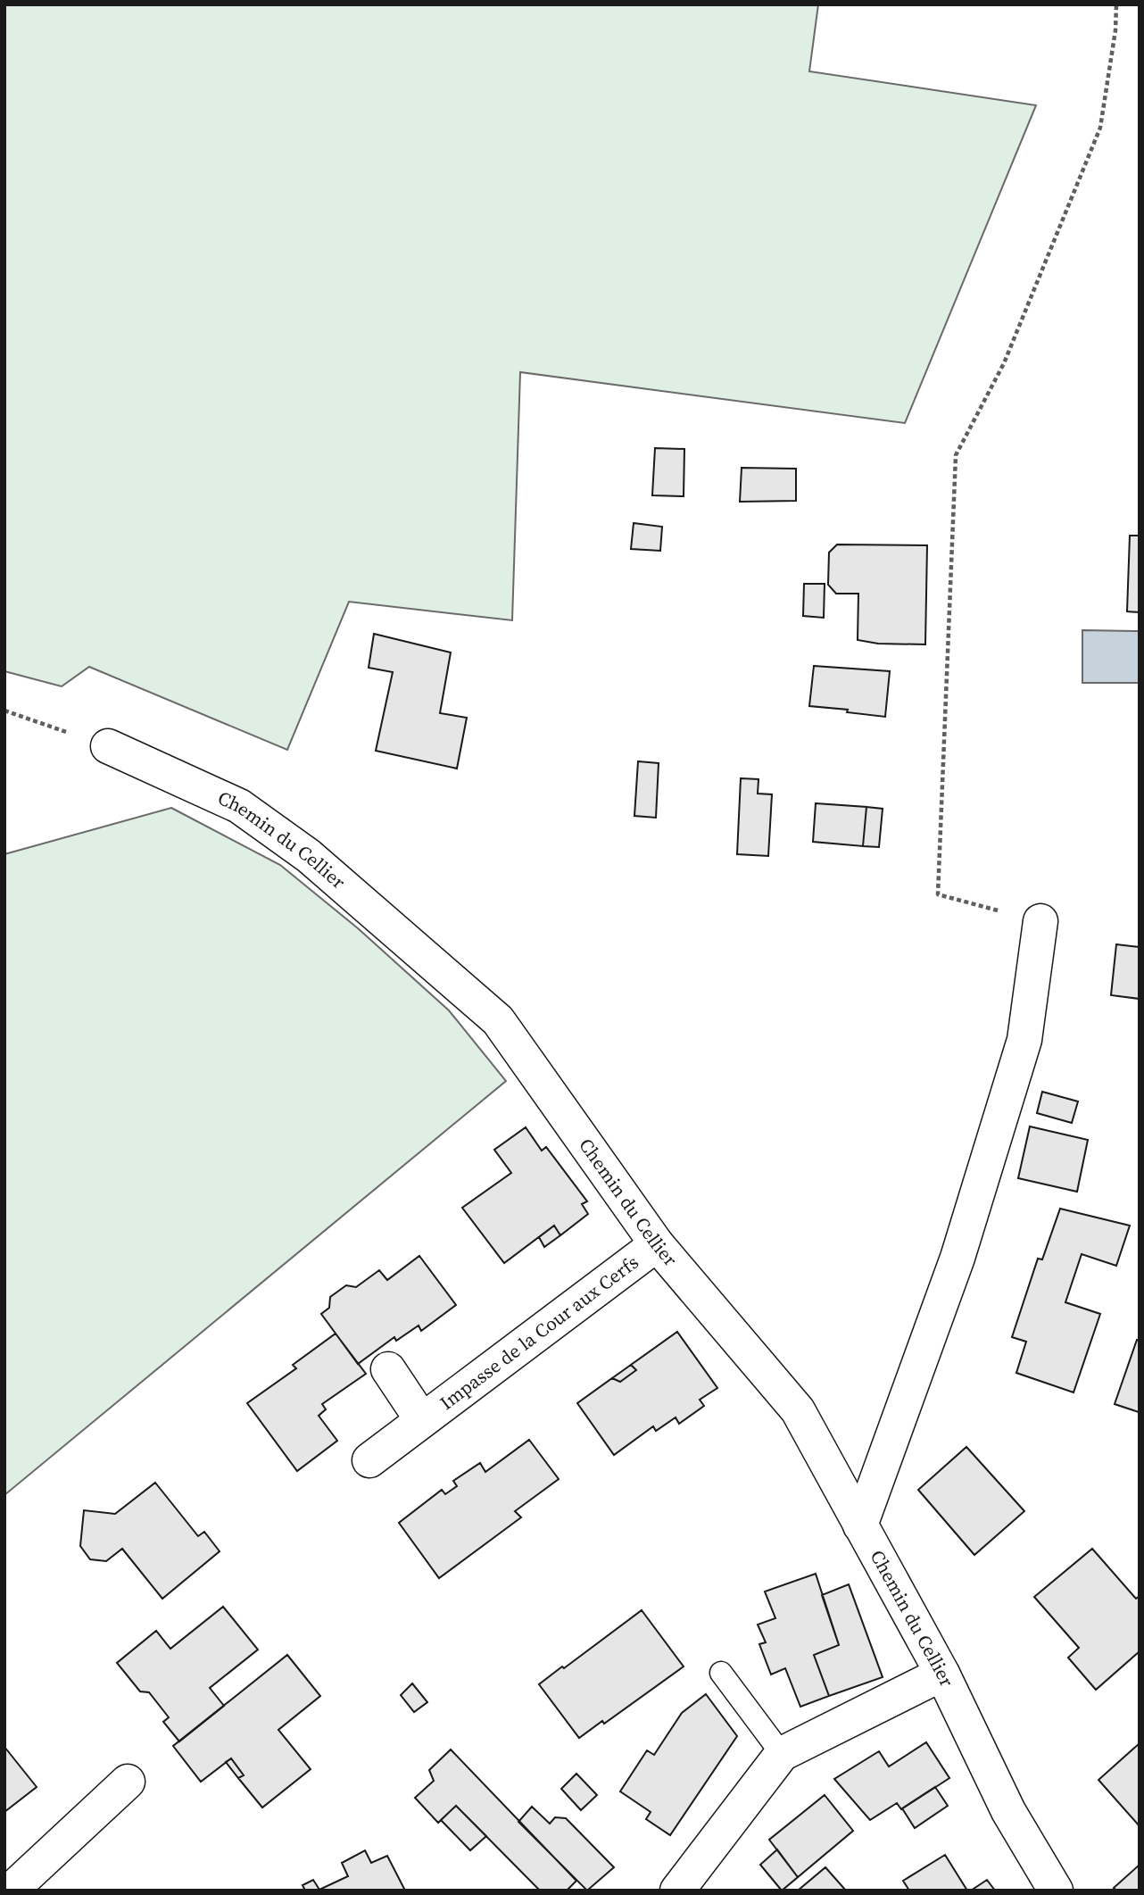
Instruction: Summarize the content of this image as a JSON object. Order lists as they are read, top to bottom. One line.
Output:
{"streets":{"street":["Chemin du Cellier","Impasse de la Cour aux Cerfs"]},"crossings":[["Chemin du Cellier","Impasse de la Cour aux Cerfs"]]}
